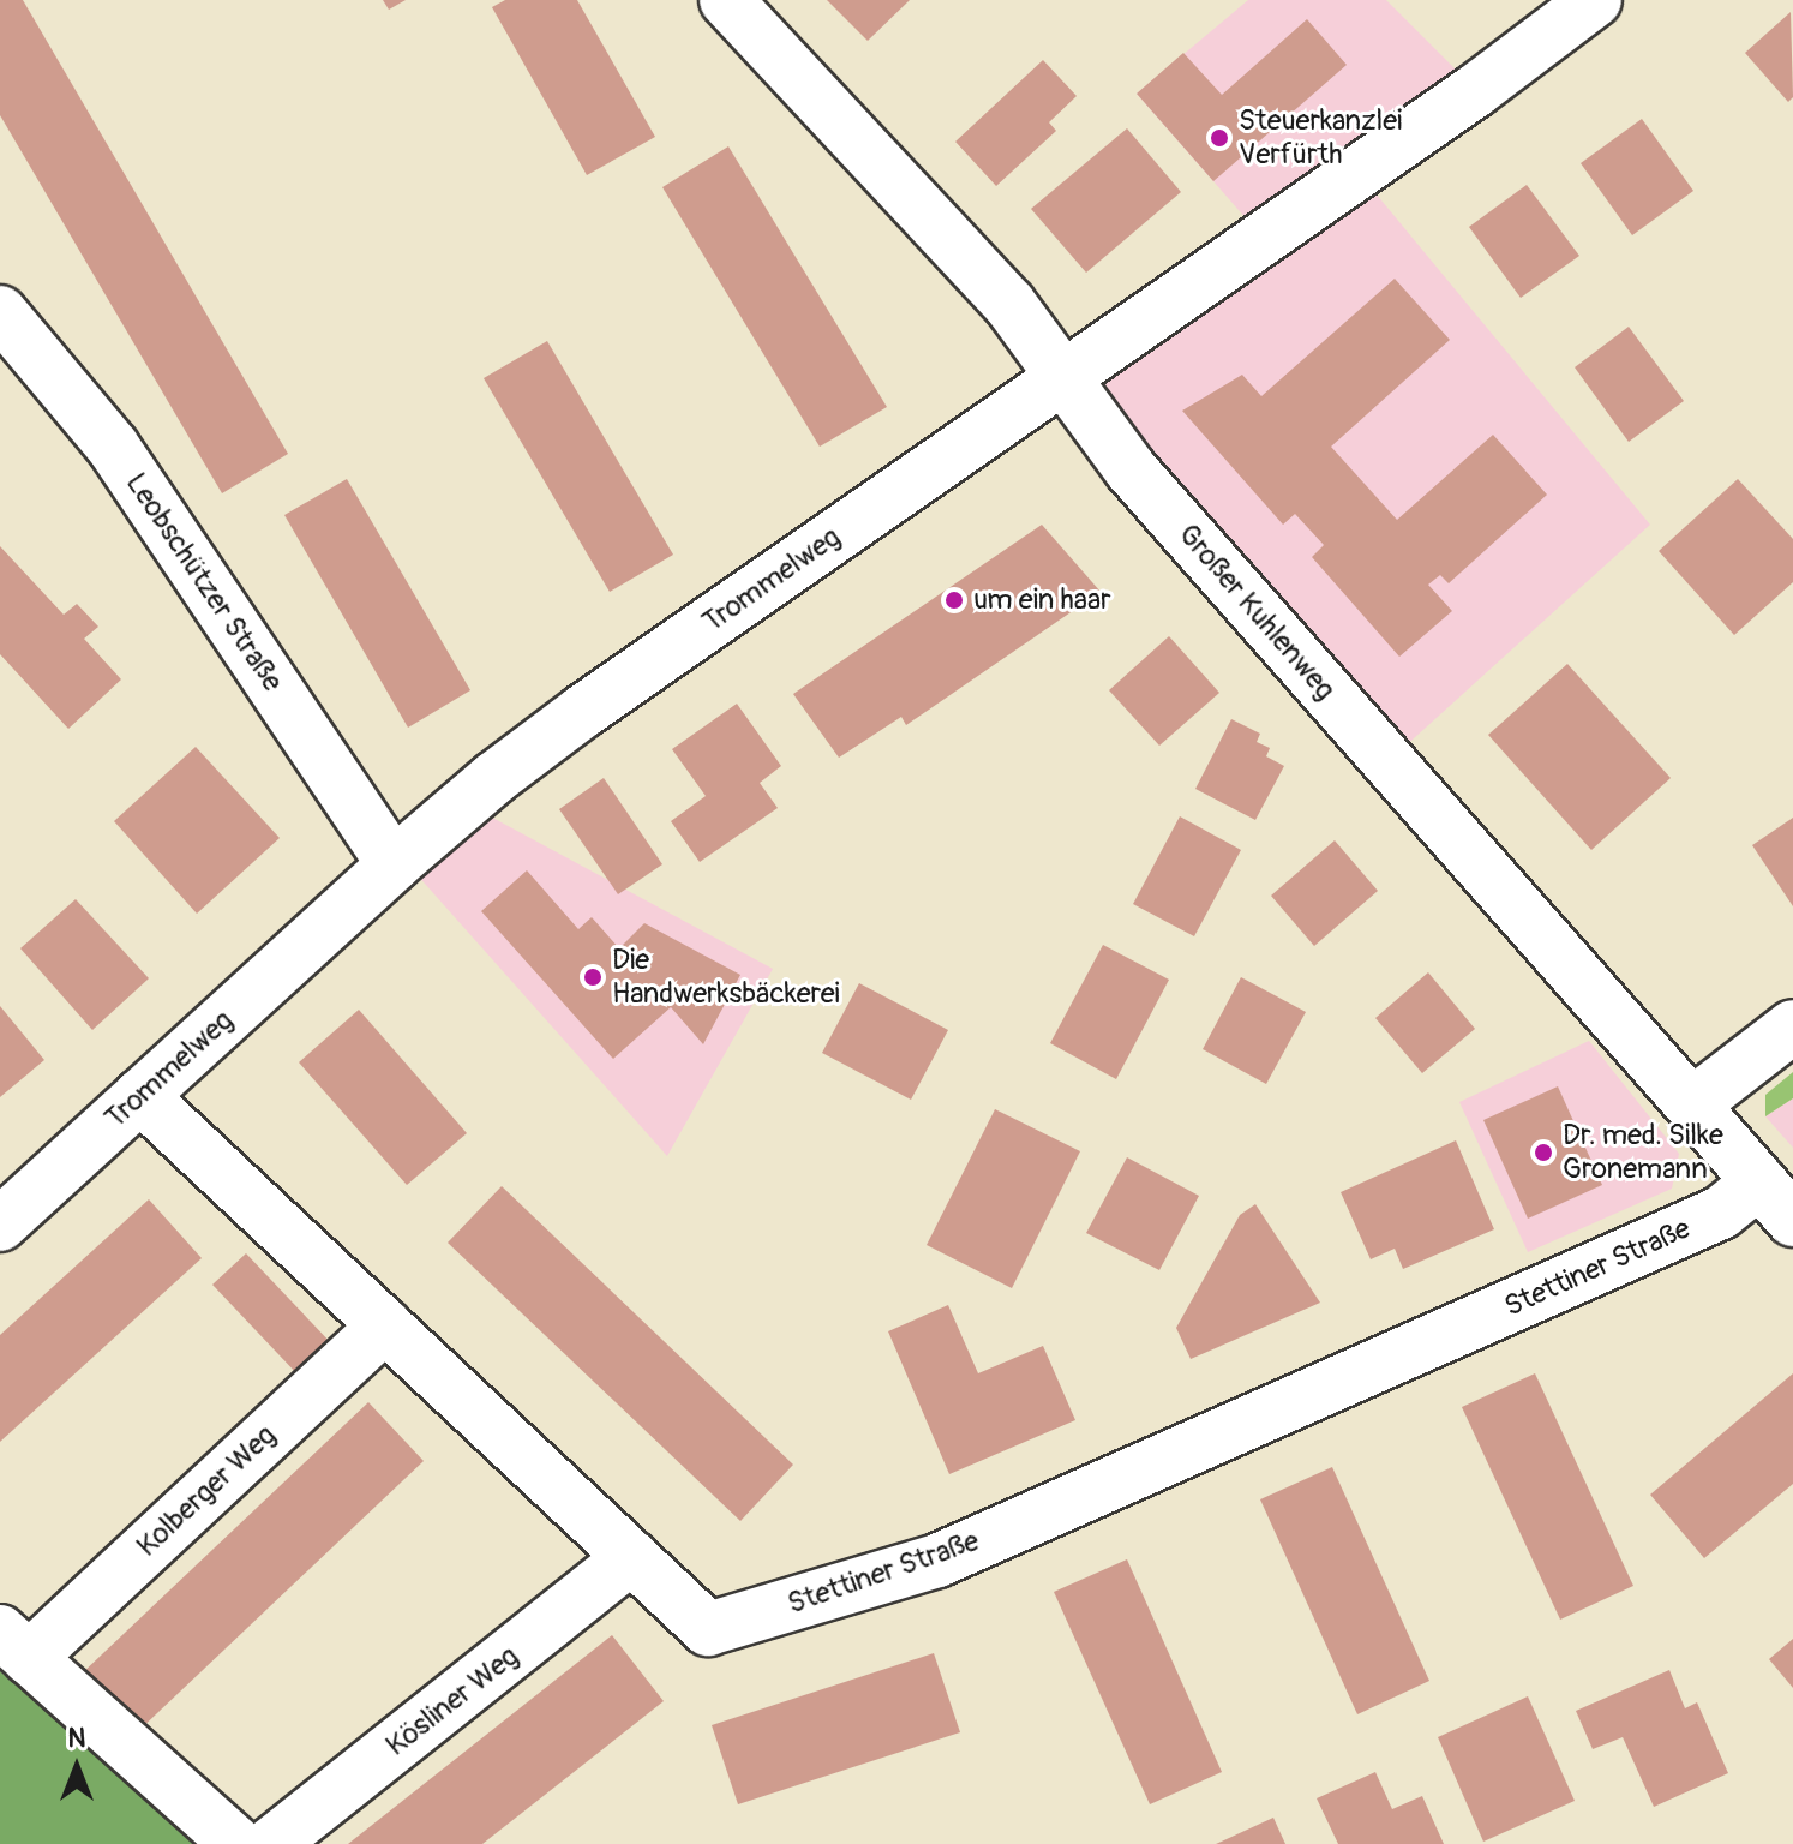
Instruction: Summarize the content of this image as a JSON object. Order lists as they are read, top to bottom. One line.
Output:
{"streets":{"street":["Trommelweg","Leobschützer Straße","Großer Kuhlenweg","Stettiner Straße","Kolberger Weg","Kösliner Weg"]},"crossings":[["Trommelweg","Leobschützer Straße"],["Trommelweg","Großer Kuhlenweg"],["Trommelweg","Stettiner Straße"],["Großer Kuhlenweg","Stettiner Straße"],["Stettiner Straße","Kolberger Weg"],["Stettiner Straße","Kösliner Weg"]],"places":["Steuerkanzlei Verfürth","um ein haar","Die Handwerksbäckerei","Dr. med. Silke Gronemann"],"north":"top"}
